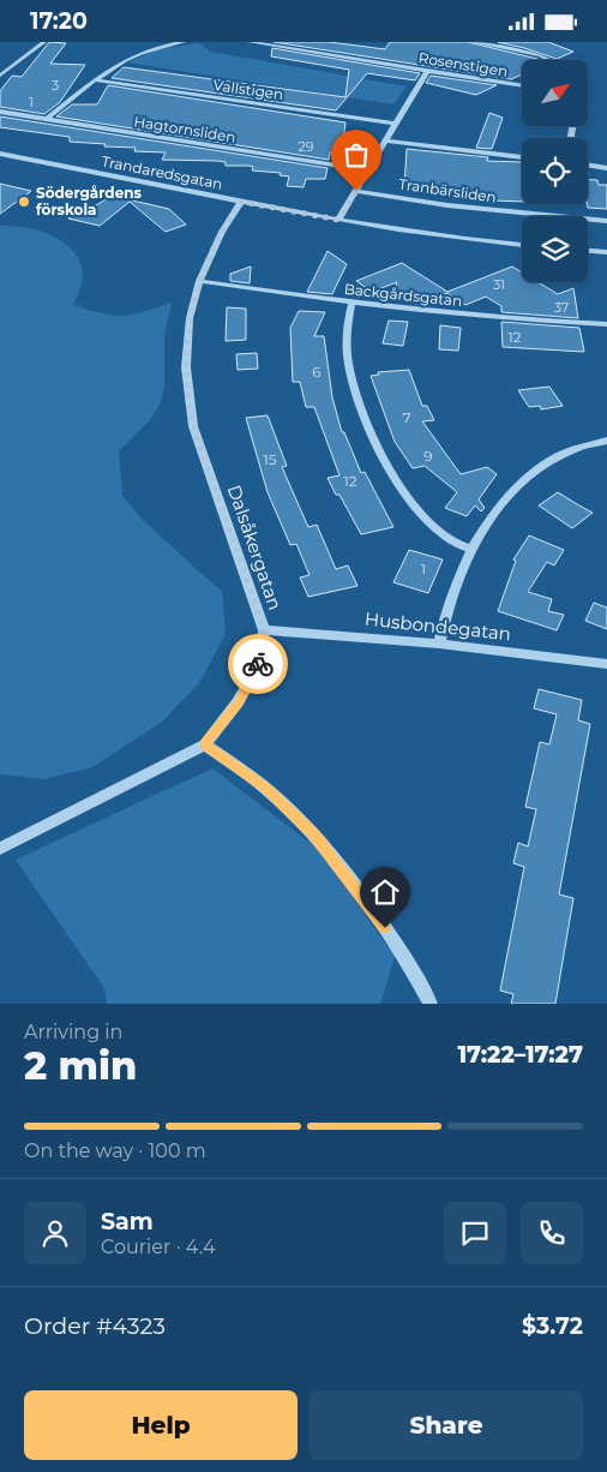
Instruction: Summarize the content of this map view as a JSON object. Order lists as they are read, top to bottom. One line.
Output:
{"streets":{"street":["Rosenstigen","Vallstigen","Hagtornsliden","Trandaredsgatan","Tranbärsliden","Backgårdsgatan","Dalsåkergatan","Husbondegatan"]},"crossings":[["Trandaredsgatan","Dalsåkergatan"],["Backgårdsgatan","Dalsåkergatan"],["Dalsåkergatan","Husbondegatan"]],"places":["Södergårdens förskola"],"house_numbers":["3","1","29","31","37","12","6","7","9","15","12","1"],"north":"top right","page":{"status":"17:20","heading":["2 min","Arriving in","17:22–17:27"],"panel":["Sam","Courier · 4.4","Order #4323","$3.72"],"bar":"On the way · 100 m","buttons":["Help","Share"]}}
